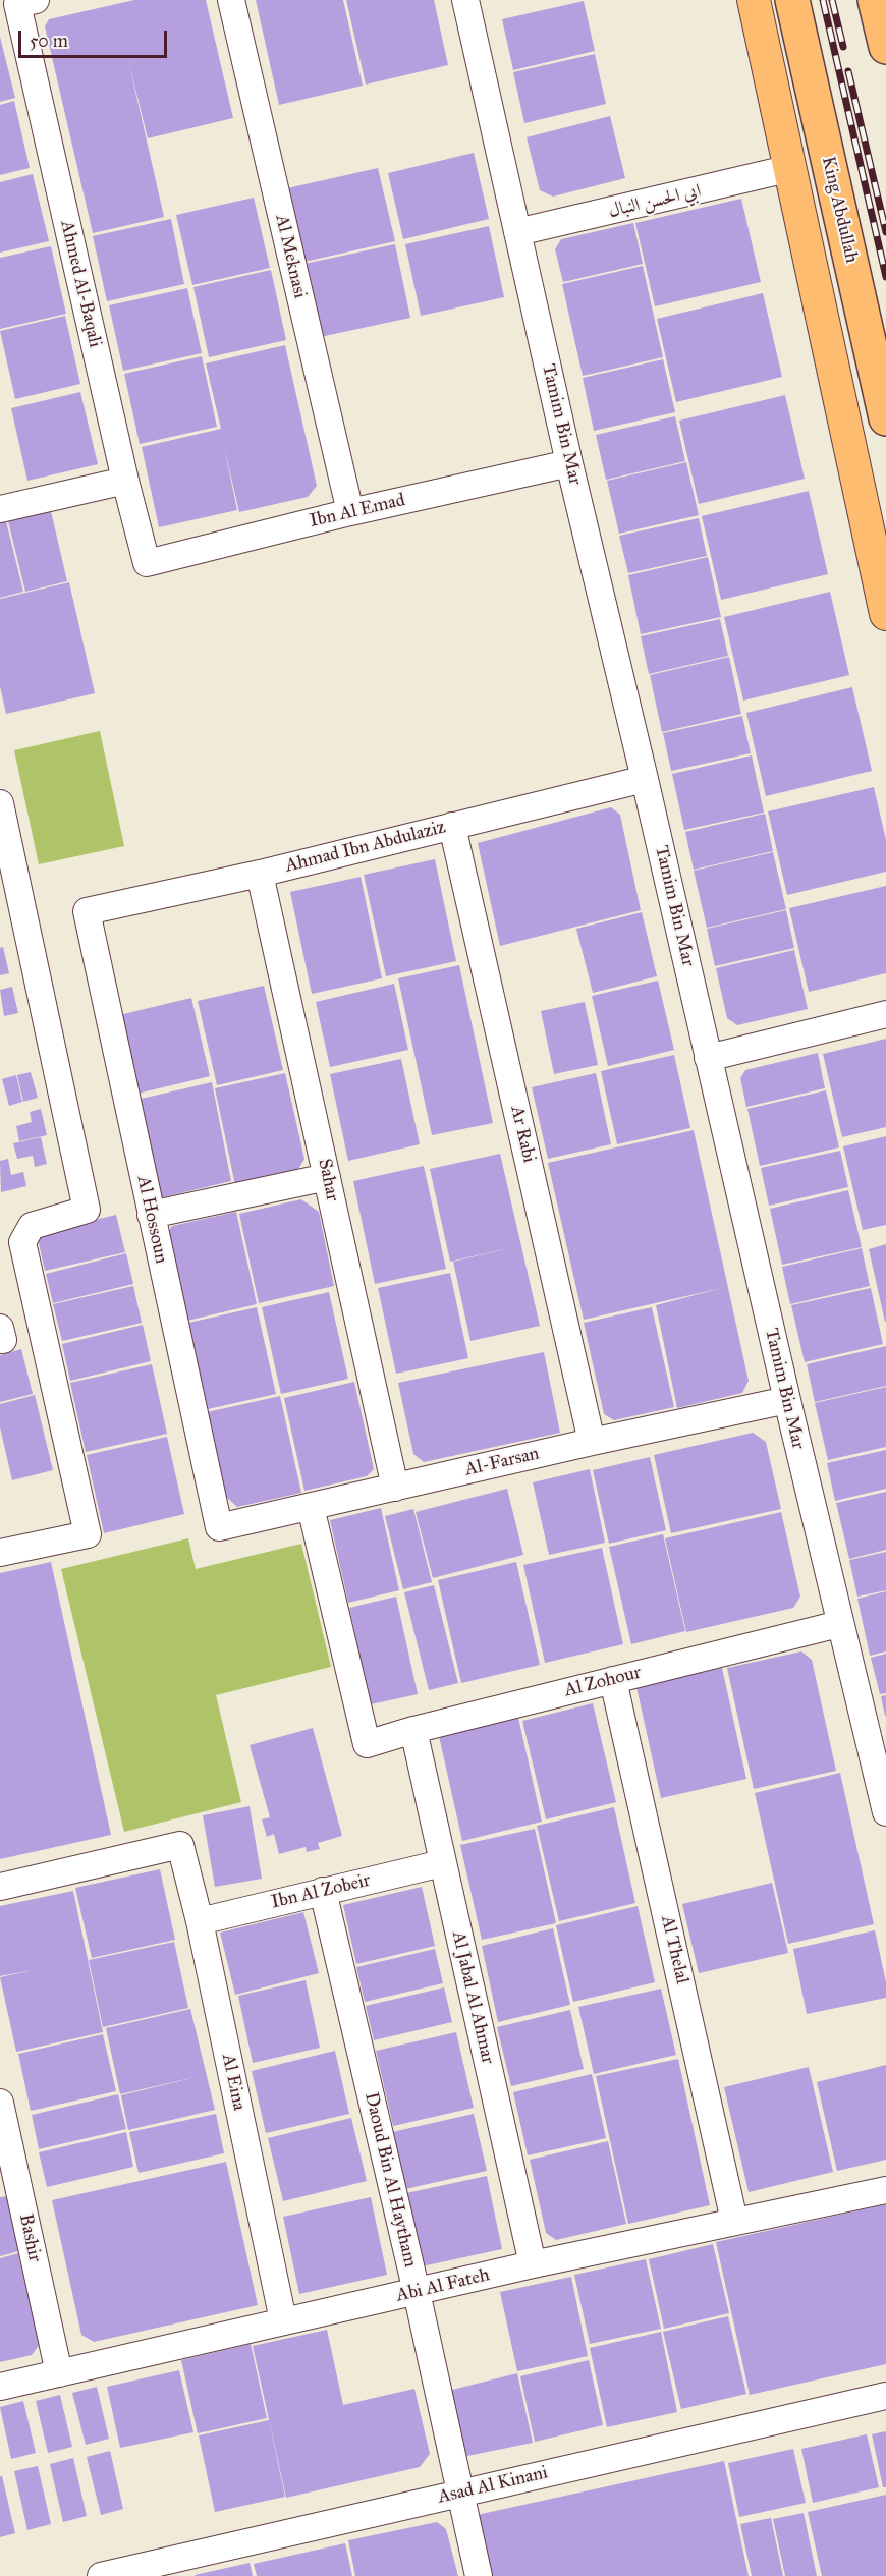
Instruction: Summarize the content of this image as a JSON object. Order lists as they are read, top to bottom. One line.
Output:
{"streets":{"highway":["King Abdullah"],"street":["ابي الحسن النبال","Al Meknasi","Ahmed Al-Baqali","Tamim Bin Mar","Ibn Al Emad","Ahmad Ibn Abdulaziz","Ar Rabi","Sahar","Al Hossoun","Al-Farsan","Al Zohour","Ibn Al Zobeir","Al Thelal","Al Jabal Al Ahmar","Al Eina","Daoud Bin Al Haytham","Bashir","Abi Al Fateh","Asad Al Kinani"]},"crossings":[["ابي الحسن النبال","Tamim Bin Mar"],["Al Meknasi","Ibn Al Emad"],["Ahmed Al-Baqali","Ibn Al Emad"],["Tamim Bin Mar","Ibn Al Emad"],["Tamim Bin Mar","Ahmad Ibn Abdulaziz"],["Tamim Bin Mar","Al-Farsan"],["Tamim Bin Mar","Al Zohour"],["Ahmad Ibn Abdulaziz","Ar Rabi"],["Ahmad Ibn Abdulaziz","Sahar"],["Ahmad Ibn Abdulaziz","Al Hossoun"],["Ar Rabi","Al-Farsan"],["Sahar","Al-Farsan"],["Al Hossoun","Al-Farsan"],["Al-Farsan","Al Zohour"],["Al Zohour","Al Thelal"],["Al Zohour","Al Jabal Al Ahmar"],["Ibn Al Zobeir","Al Jabal Al Ahmar"],["Ibn Al Zobeir","Al Eina"],["Ibn Al Zobeir","Daoud Bin Al Haytham"],["Al Thelal","Abi Al Fateh"],["Al Jabal Al Ahmar","Abi Al Fateh"],["Al Eina","Abi Al Fateh"],["Daoud Bin Al Haytham","Abi Al Fateh"],["Daoud Bin Al Haytham","Asad Al Kinani"],["Bashir","Abi Al Fateh"]],"scale_bar":"50 m"}
